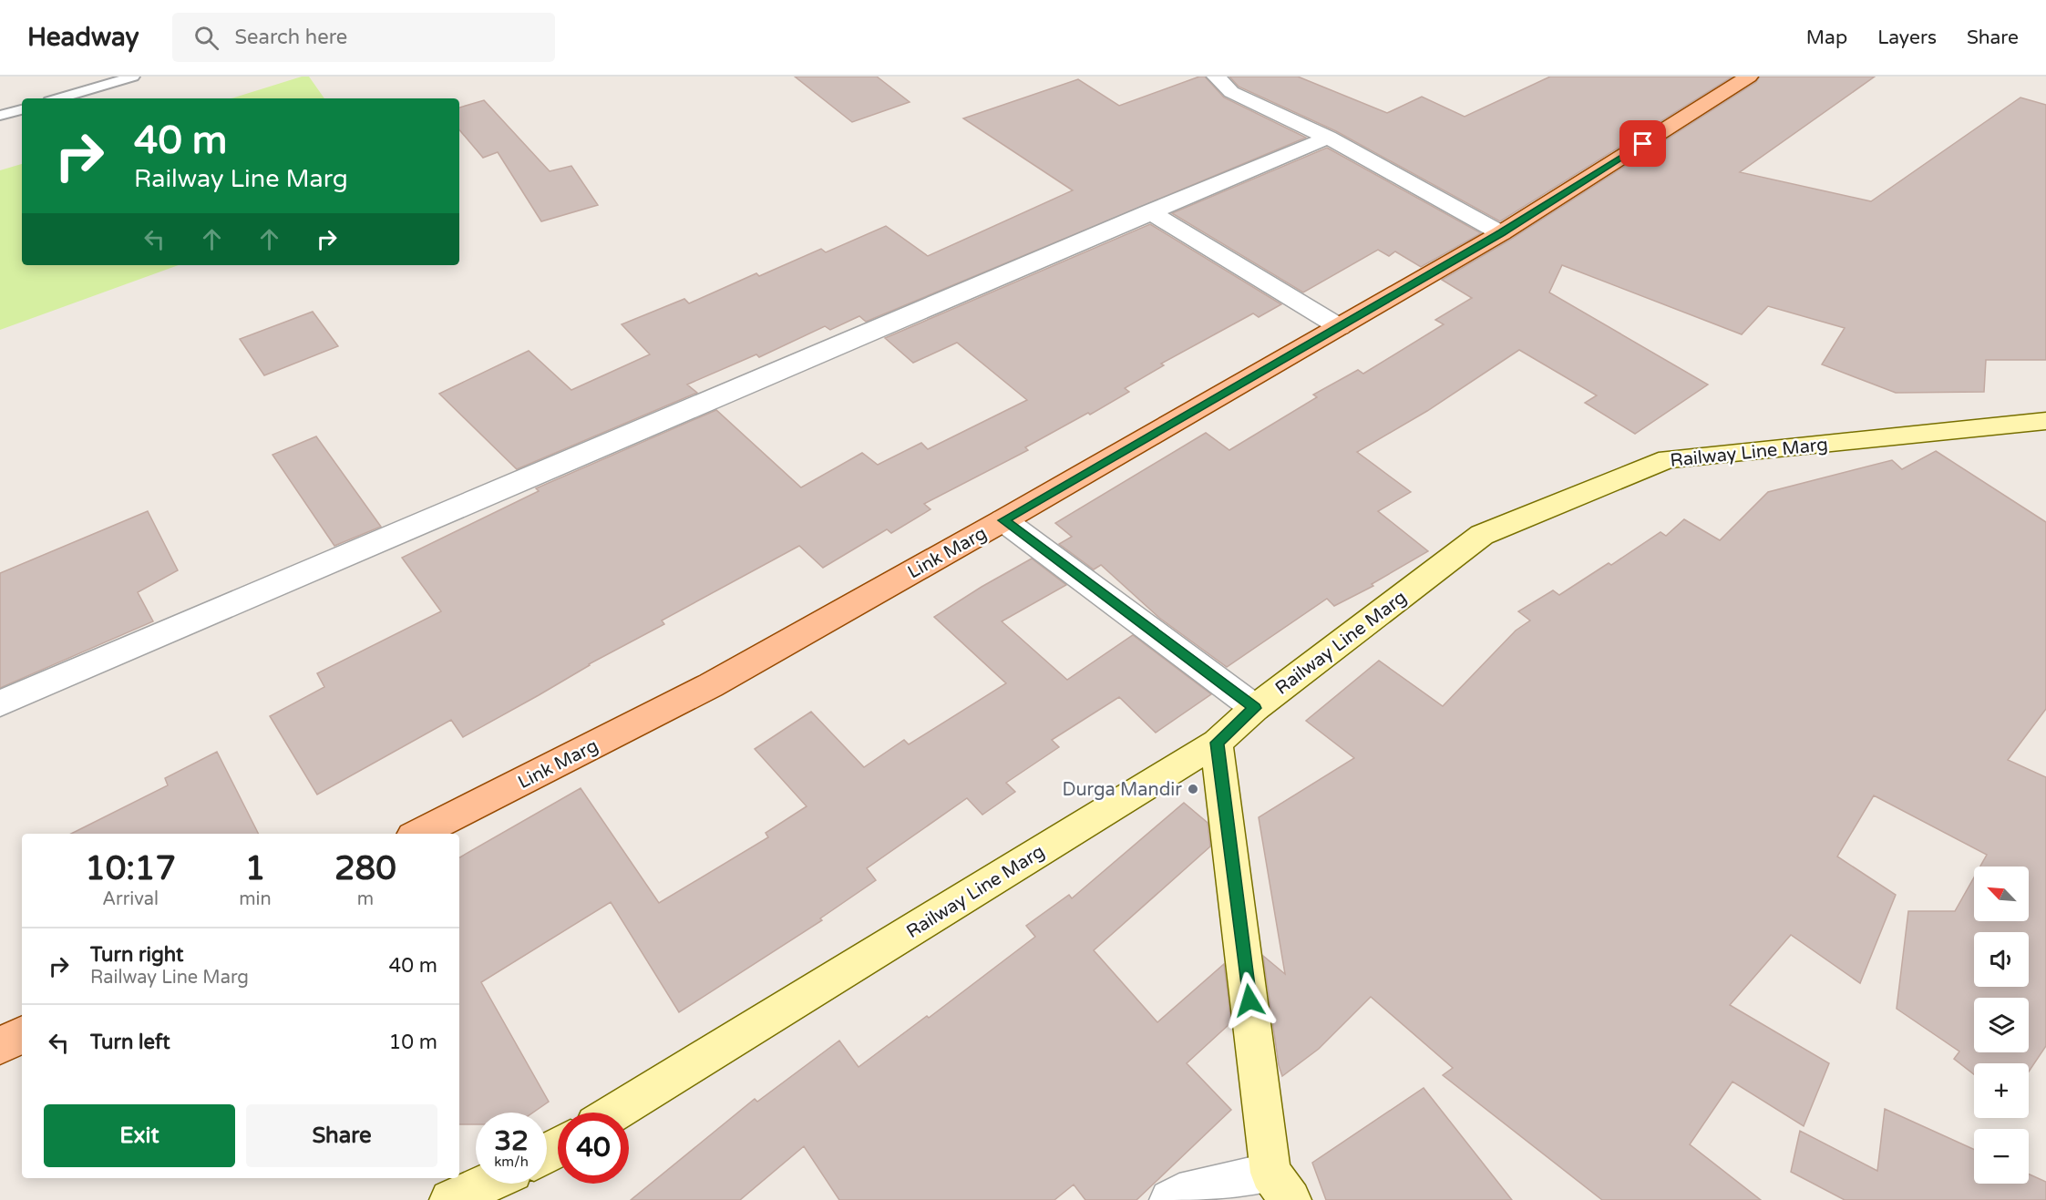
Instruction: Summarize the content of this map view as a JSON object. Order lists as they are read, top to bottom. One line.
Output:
{"streets":{"main road":["Railway Line Marg","Link Marg"]},"places":["Durga Mandir"],"north":"top left","page":{"header":"Headway","search":"Search here","nav":["Map","Layers","Share"],"turn":["40 m","Railway Line Marg"],"eta":["10:17","Arrival","1","min","280","m"],"map_buttons":["+","−"],"list":[{"name":"Turn right","note":"Railway Line Marg","value":"40 m"},{"name":"Turn left","value":"10 m"}],"buttons":["Exit","Share"],"speed":"32 km/h","limit":"40"}}
